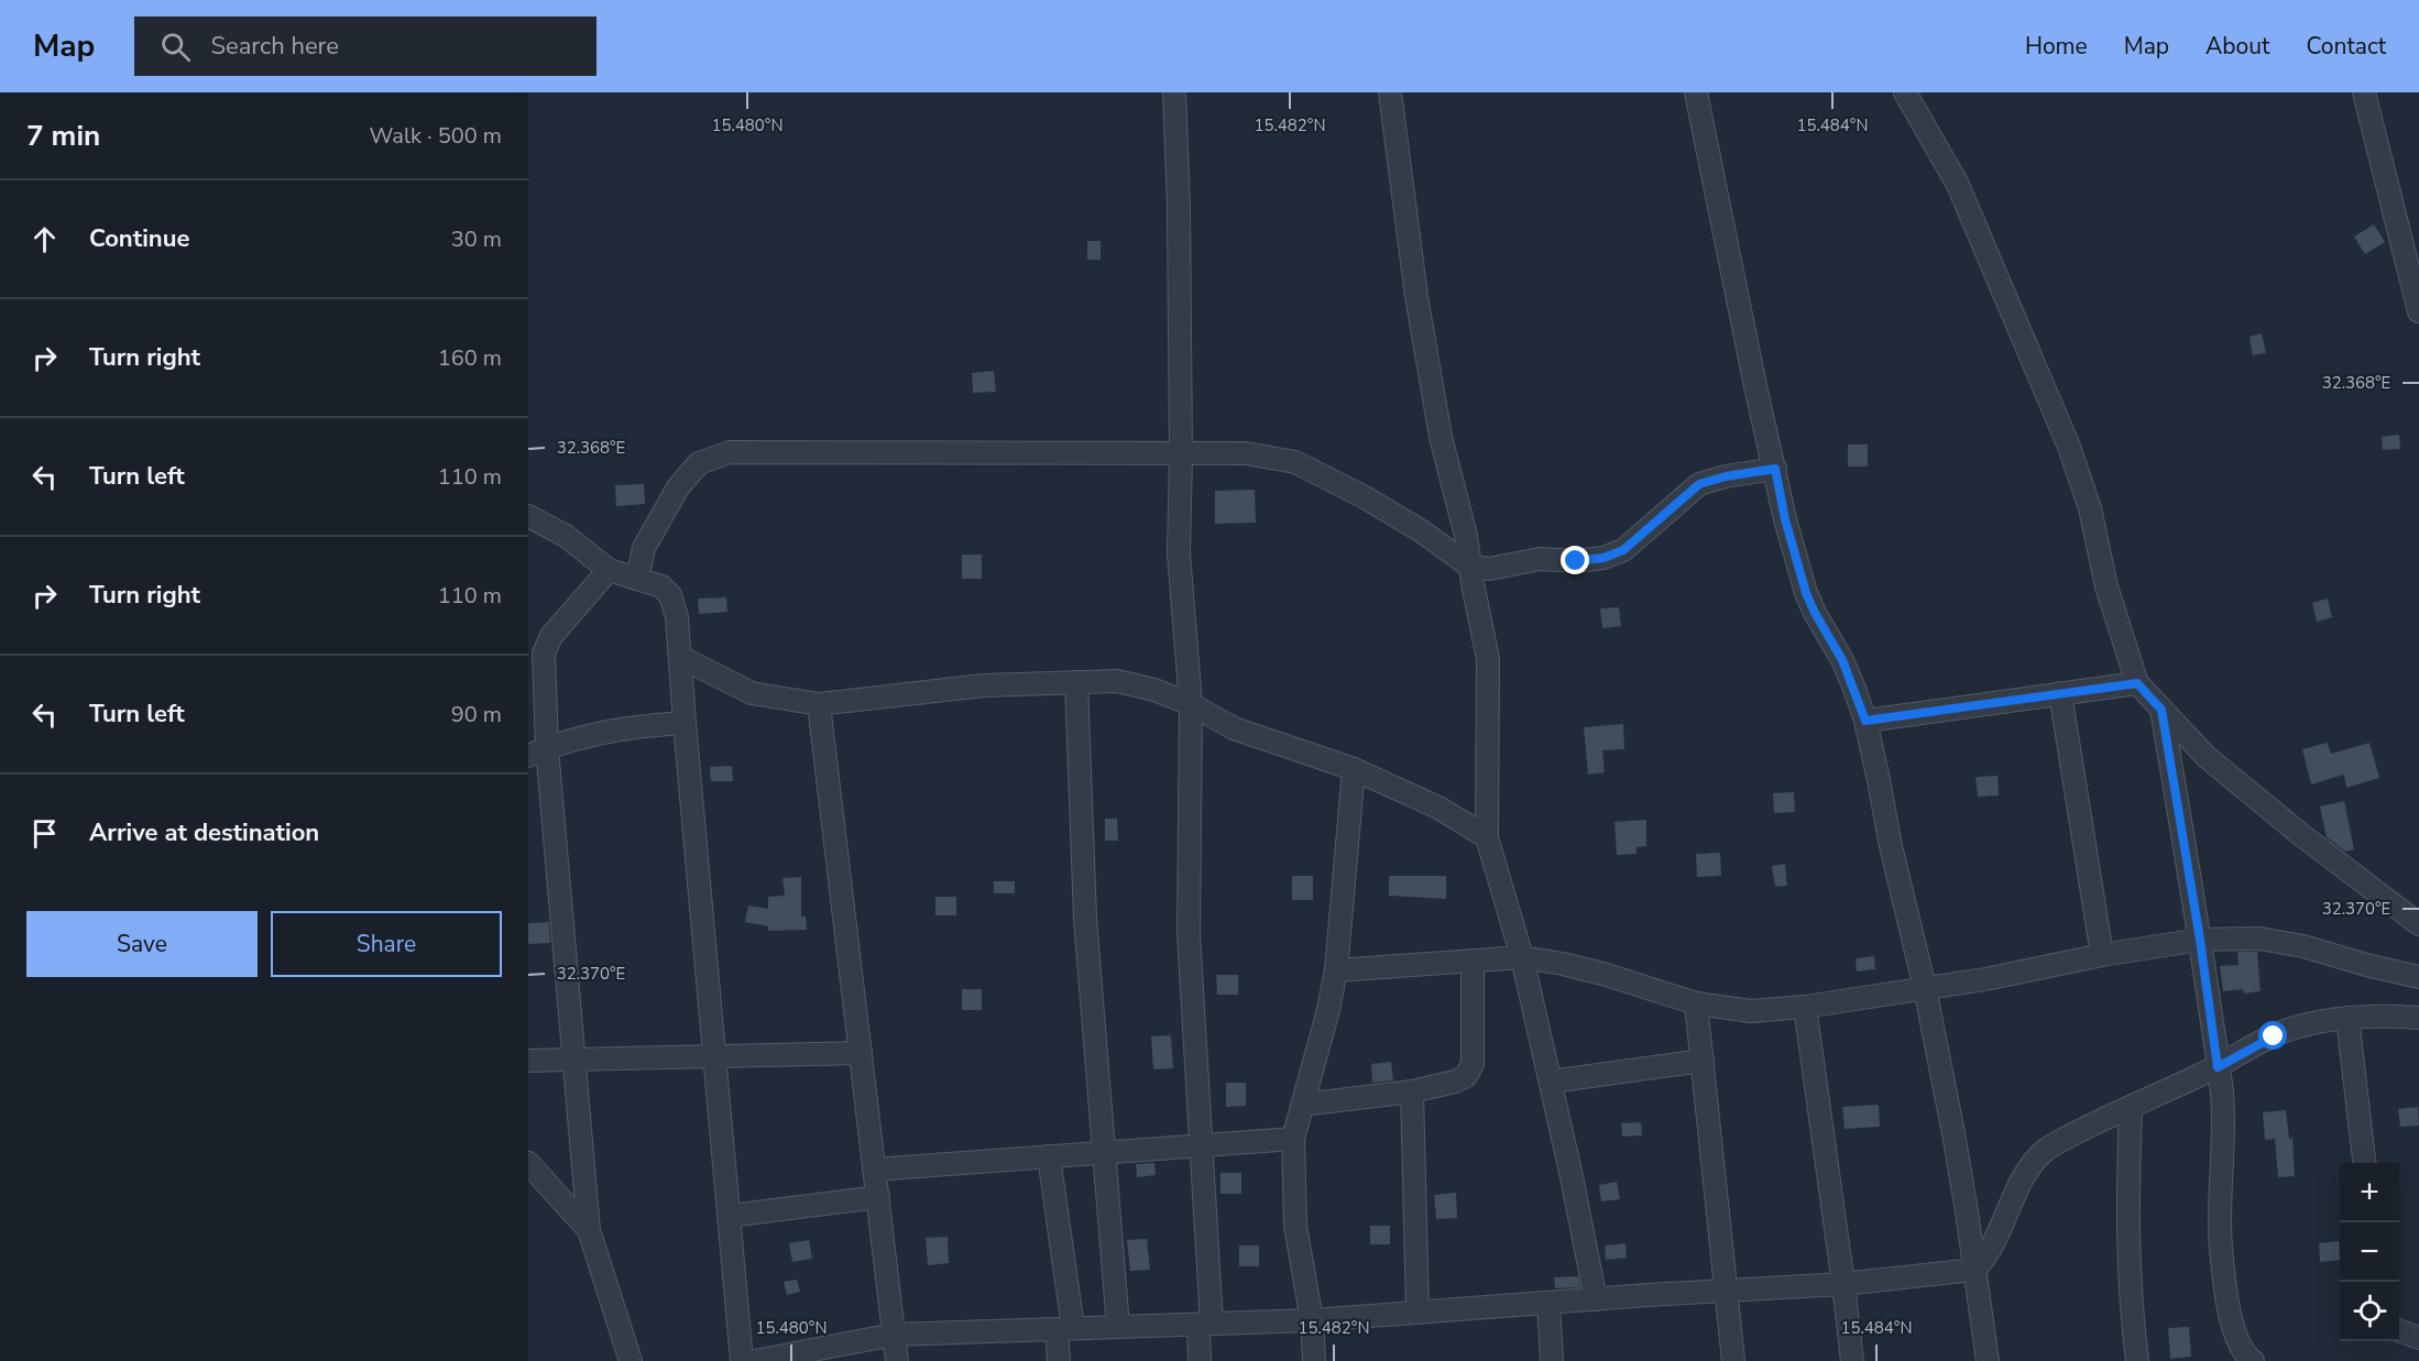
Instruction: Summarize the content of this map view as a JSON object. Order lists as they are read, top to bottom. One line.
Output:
{"page":{"header":"Map","search":"Search here","nav":["Home","Map","About","Contact"],"heading":["7 min","Walk · 500 m"],"list":[["Continue","30 m"],["Turn right","160 m"],["Turn left","110 m"],["Turn right","110 m"],["Turn left","90 m"],"Arrive at destination"],"buttons":["Save","Share"],"map_buttons":["+","−"]},"coordinates":["15.480°N","15.482°N","15.484°N","32.368°E","32.370°E"]}
